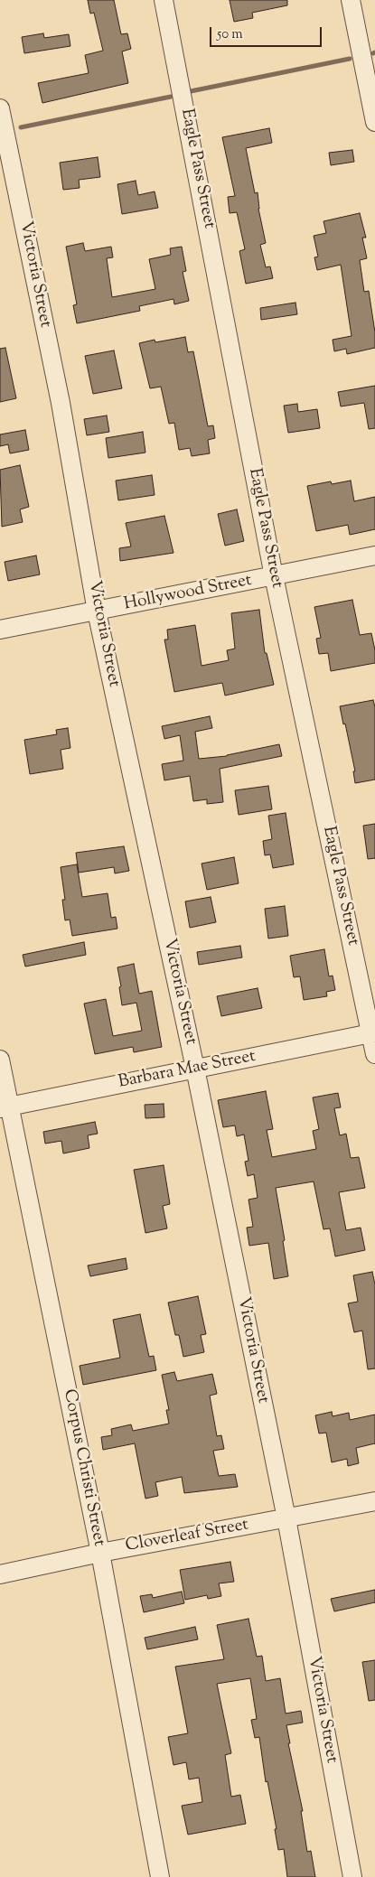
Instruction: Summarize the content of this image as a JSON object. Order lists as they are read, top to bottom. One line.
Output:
{"streets":{"street":["Eagle Pass Street","Victoria Street","Hollywood Street","Barbara Mae Street","Corpus Christi Street","Cloverleaf Street"]},"crossings":[["Eagle Pass Street","Hollywood Street"],["Eagle Pass Street","Barbara Mae Street"],["Victoria Street","Hollywood Street"],["Victoria Street","Barbara Mae Street"],["Victoria Street","Cloverleaf Street"],["Barbara Mae Street","Corpus Christi Street"],["Corpus Christi Street","Cloverleaf Street"]],"scale_bar":"50 m"}
